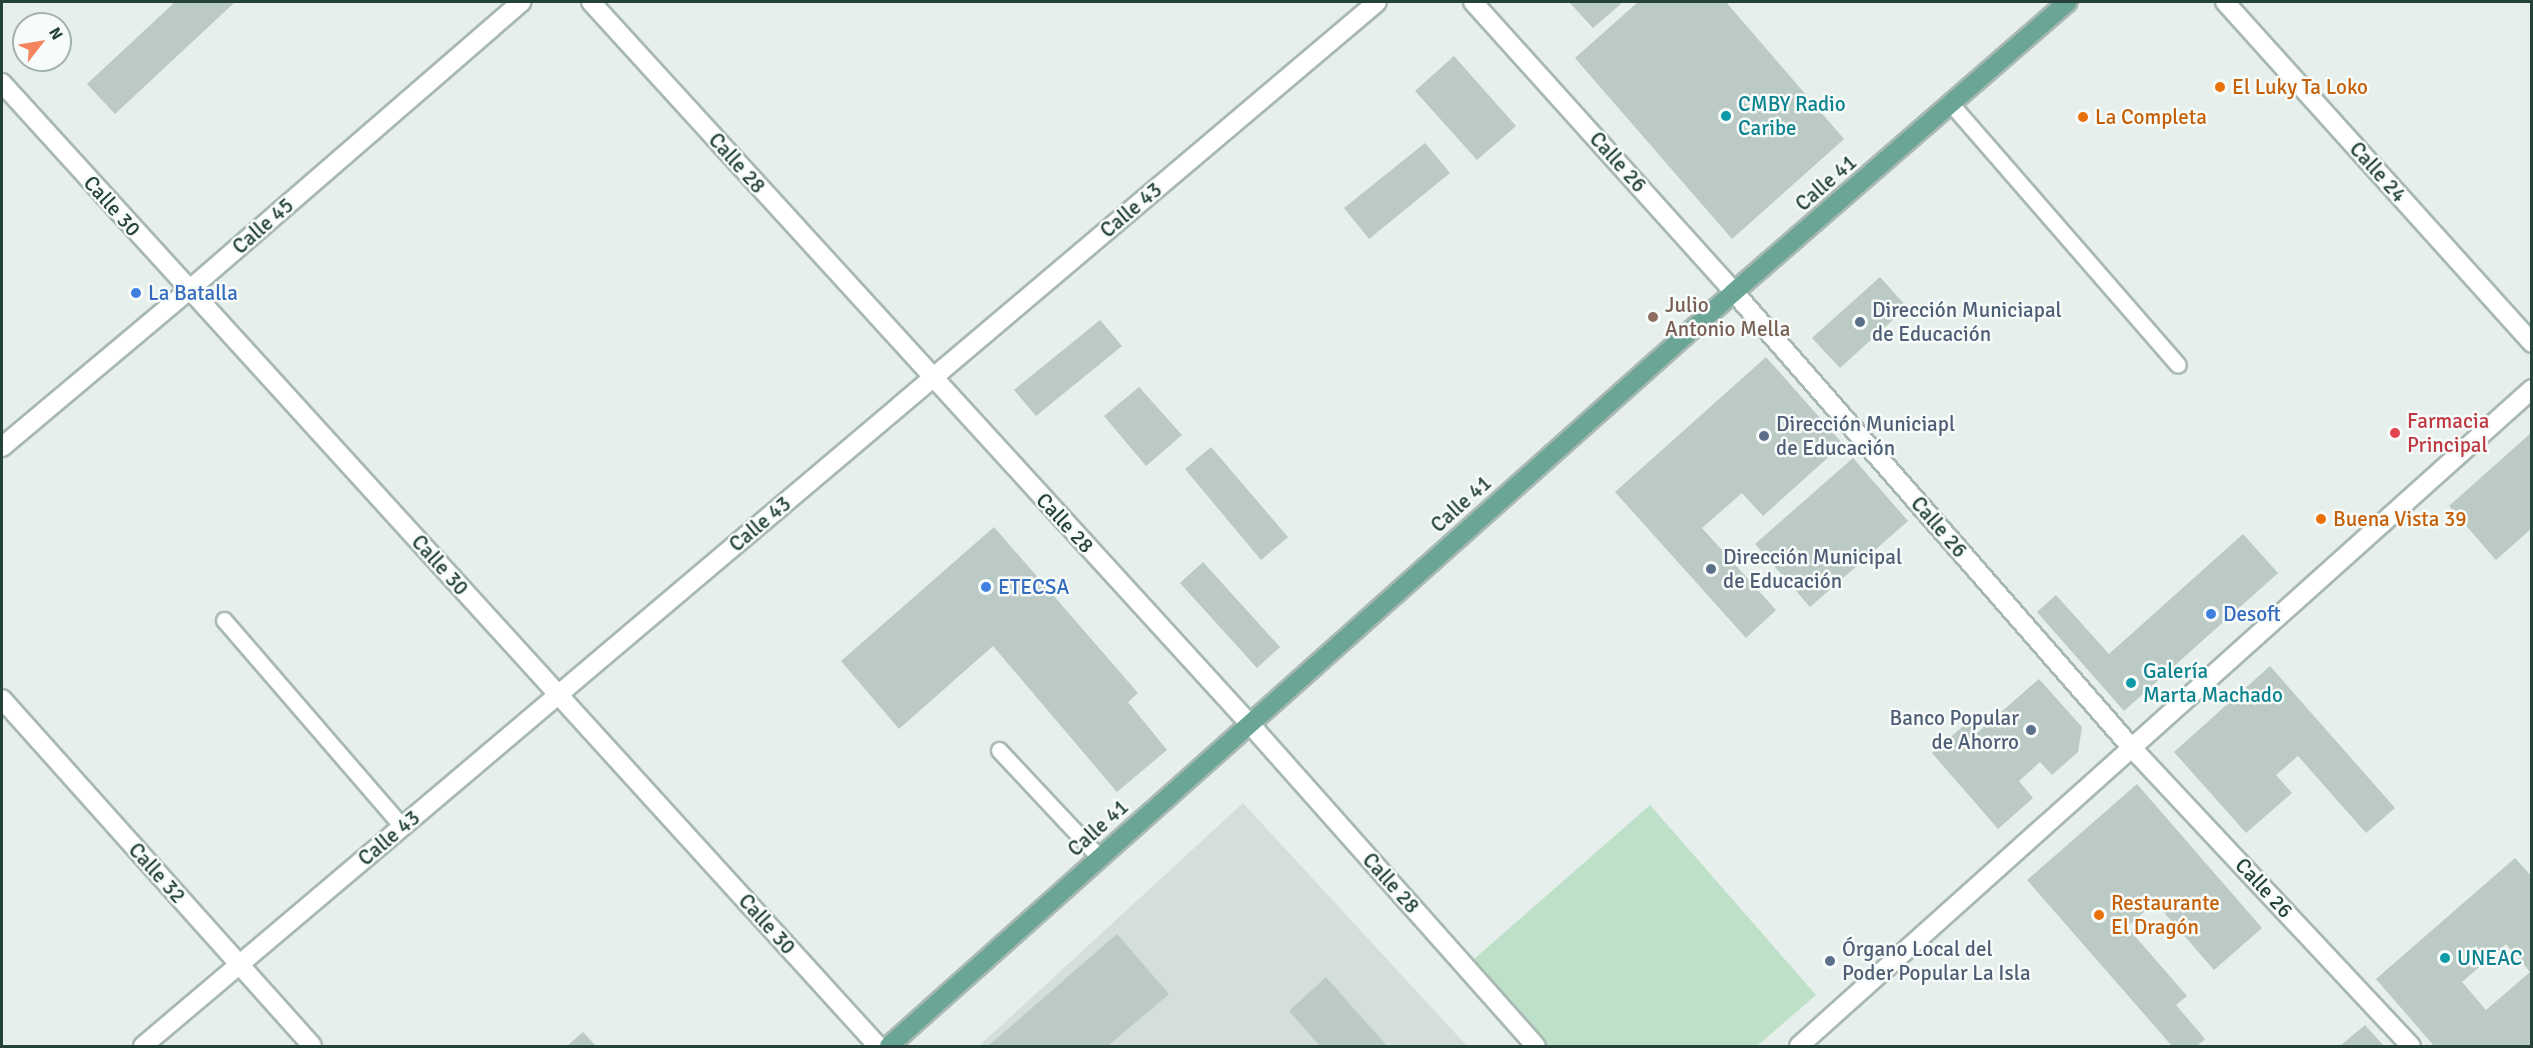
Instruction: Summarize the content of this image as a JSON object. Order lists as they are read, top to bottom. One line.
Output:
{"streets":{"main road":["Calle 41"],"street":["Calle 26","Calle 28","Calle 24","Calle 30","Calle 43","Calle 45","Calle 32"]},"crossings":[["Calle 26","Calle 41"],["Calle 28","Calle 41"],["Calle 28","Calle 43"],["Calle 30","Calle 43"],["Calle 30","Calle 45"],["Calle 43","Calle 32"]],"places":["El Luky Ta Loko","CMBY Radio Caribe","La Completa","La Batalla","Julio Antonio Mella","Dirección Municiapal de Educación","Farmacia Principal","Dirección Municiapl de Educación","Buena Vista 39","Dirección Municipal de Educación","ETECSA","Desoft","Galería Marta Machado","Banco Popular de Ahorro","Restaurante El Dragón","UNEAC","Órgano Local del Poder Popular La Isla"],"north":"top right"}
